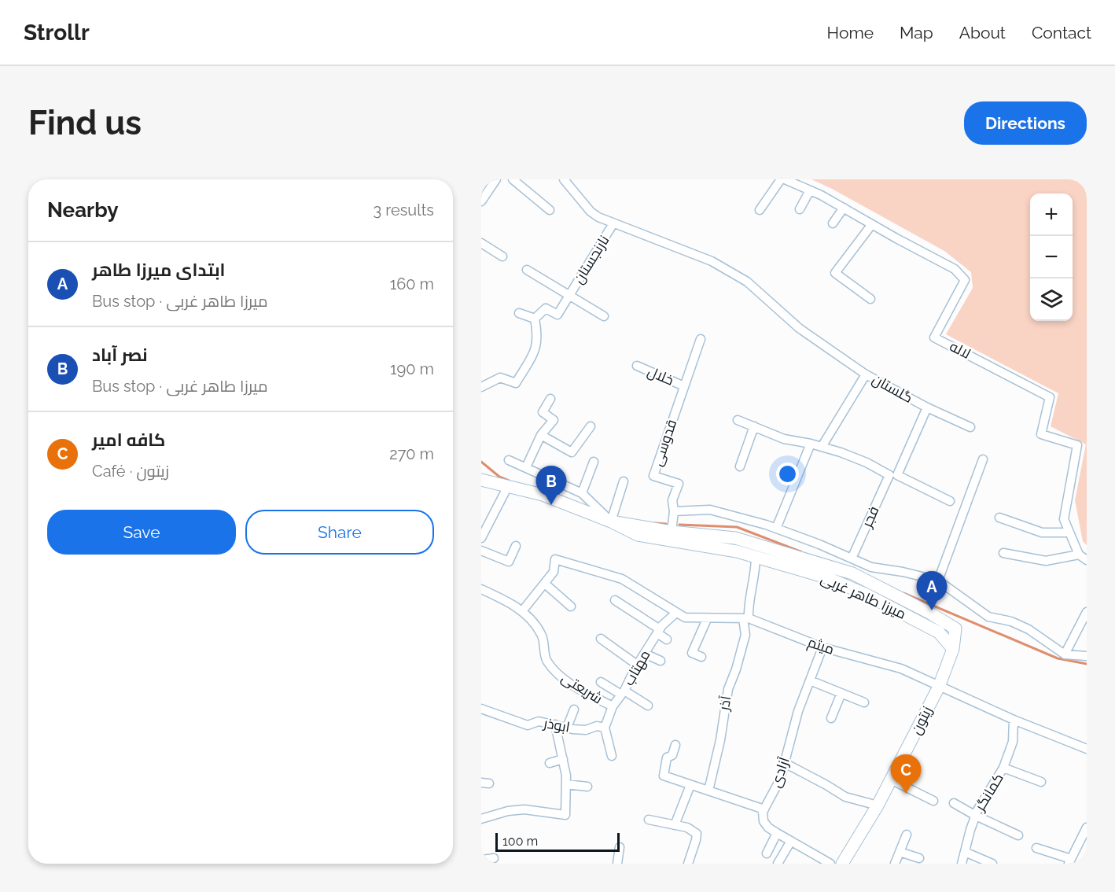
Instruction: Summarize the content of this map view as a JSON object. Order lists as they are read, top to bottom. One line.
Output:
{"streets":{"main road":["میرزا طاهر غربی","زیتون"],"street":["نارنجستان","لاله","خلال","گلستان","قدوسی","فجر","میثم","مهتاب","شریعتی","آذر","ابوذر","آزادی","کمانگر"]},"crossings":[["خلال","قدوسی"],["گلستان","فجر"],["قدوسی","میرزا طاهر غربی"],["میرزا طاهر غربی","آذر"],["میرزا طاهر غربی","زیتون"],["میثم","مهتاب"],["میثم","آذر"],["میثم","زیتون"],["میثم","آزادی"],["میثم","کمانگر"],["مهتاب","شریعتی"],["مهتاب","ابوذر"]],"scale_bar":"100 m","page":{"header":"Strollr","nav":["Home","Map","About","Contact"],"buttons":["Directions",["Save","Share"]],"title":"Find us","heading":["Nearby","3 results"],"map_buttons":["+","−"],"list":[{"mark":"A","name":"ابتدای میرزا طاهر","note":"Bus stop · میرزا طاهر غربی","value":"160 m"},{"mark":"B","name":"نصر آباد","note":"Bus stop · میرزا طاهر غربی","value":"190 m"},{"mark":"C","name":"کافه امیر","note":"Café · زیتون","value":"270 m"}],"pins":["B","A","C"],"scale":"100 m"}}
